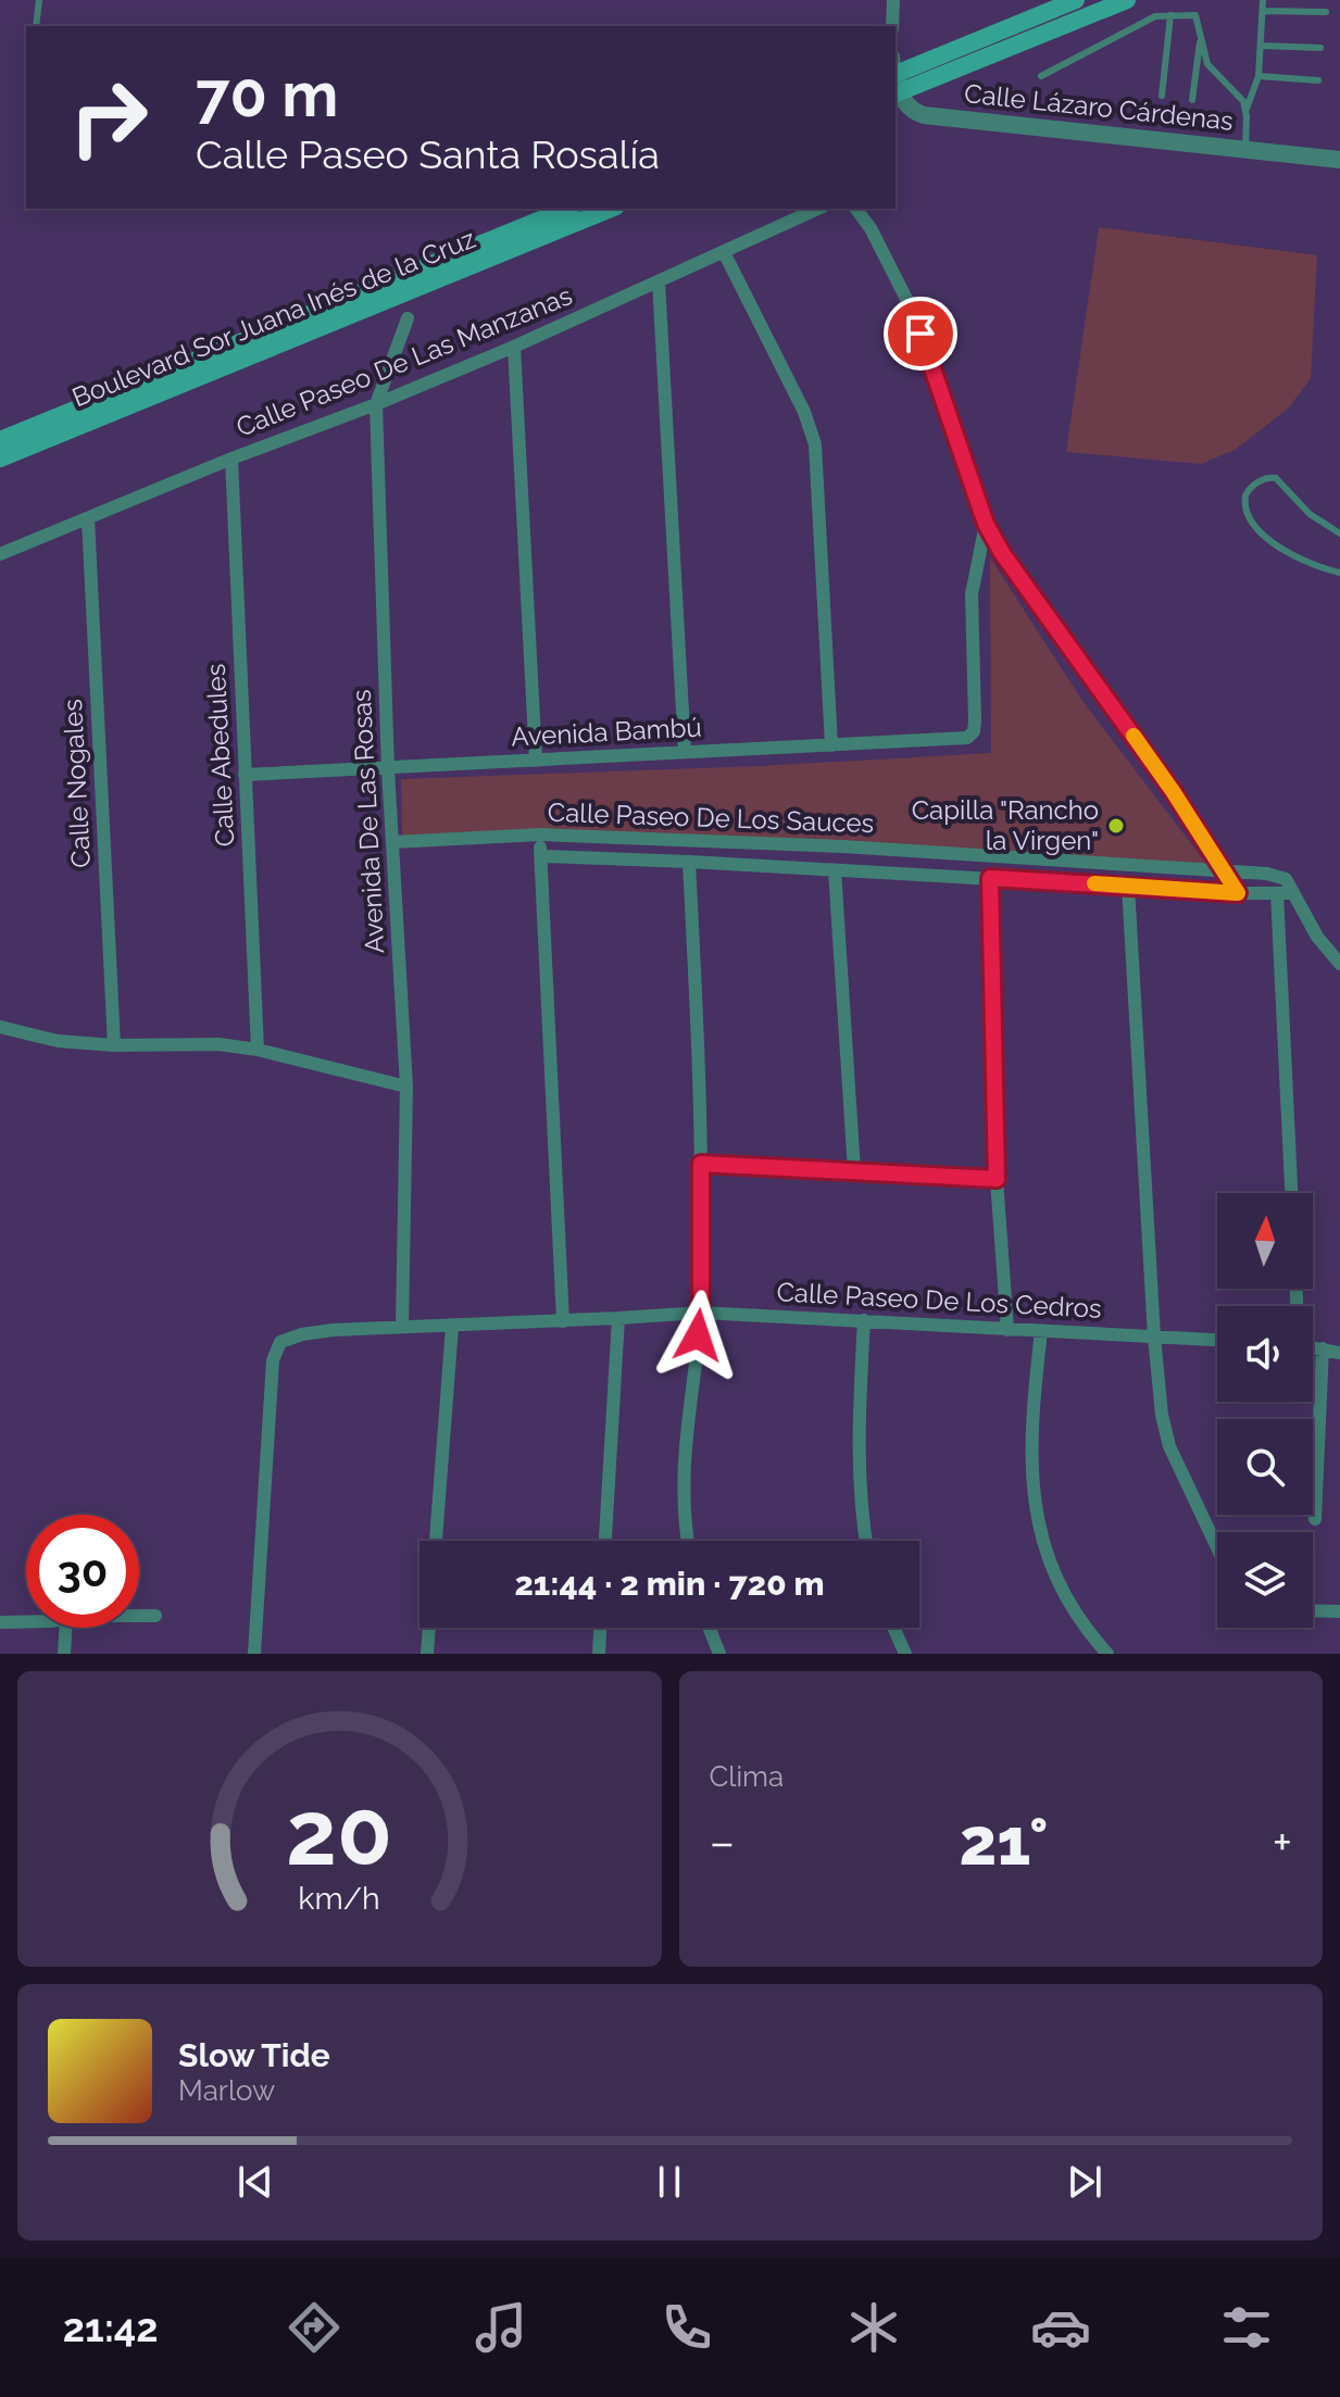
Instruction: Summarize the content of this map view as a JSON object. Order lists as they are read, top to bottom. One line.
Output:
{"streets":{"main road":["Boulevard Sor Juana Inés de la Cruz"],"street":["Calle Lázaro Cárdenas","Calle Paseo De Las Manzanas","Avenida Bambú","Calle Abedules","Calle Nogales","Calle Paseo De Los Sauces","Avenida De Las Rosas","Calle Paseo De Los Cedros"]},"crossings":[["Calle Paseo De Las Manzanas","Calle Abedules"],["Calle Paseo De Las Manzanas","Calle Nogales"],["Calle Paseo De Las Manzanas","Avenida De Las Rosas"],["Avenida Bambú","Calle Abedules"],["Avenida Bambú","Avenida De Las Rosas"],["Calle Paseo De Los Sauces","Avenida De Las Rosas"],["Avenida De Las Rosas","Calle Paseo De Los Cedros"]],"places":["Capilla \"Rancho la Virgen\""],"north":"top","page":{"turn":["70 m","Calle Paseo Santa Rosalía"],"limit":"30","trip":"21:44 · 2 min · 720 m","tile":"Clima","heat":["−","21°","+"],"song":["Slow Tide","Marlow"],"tabs":"21:42","gauge":["20","km/h"]}}
